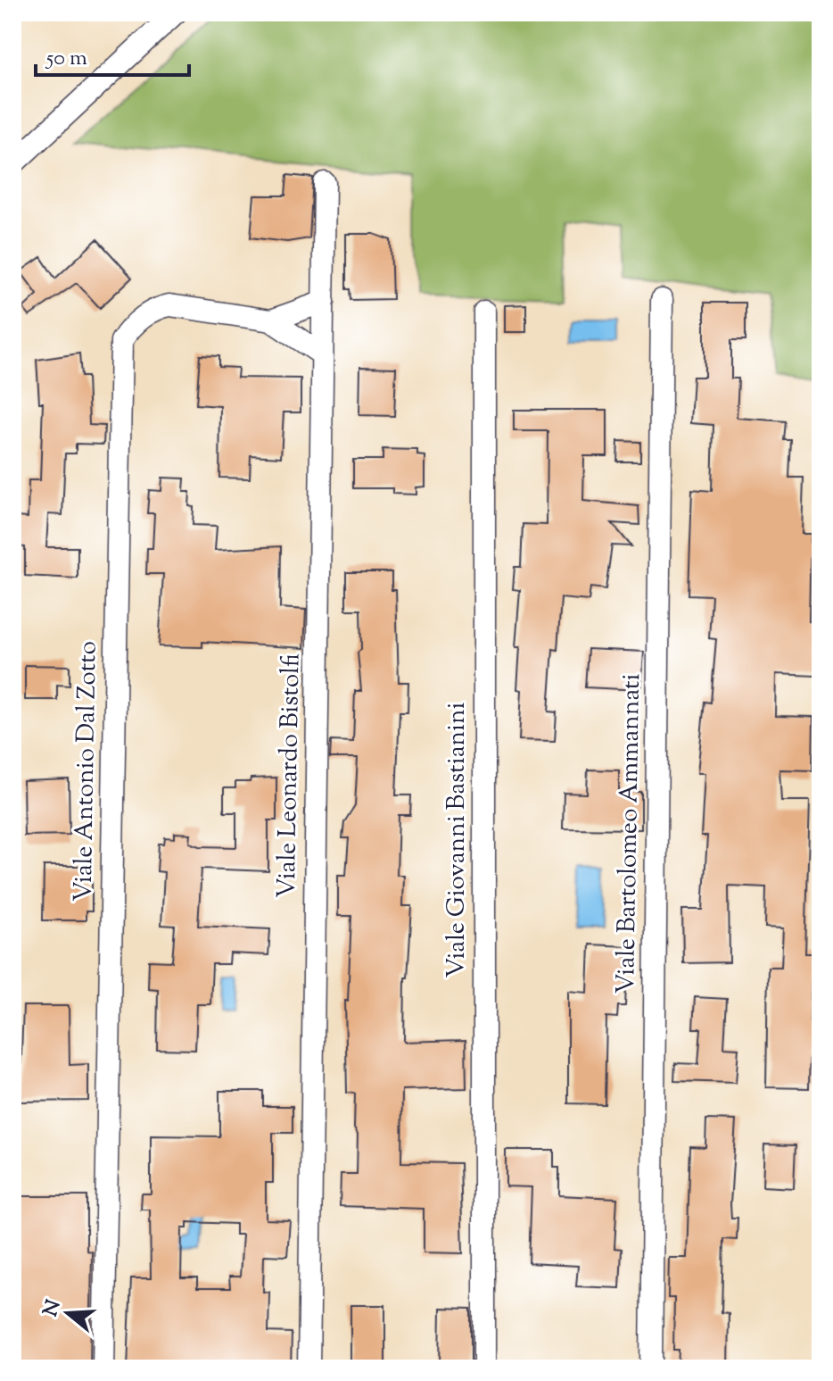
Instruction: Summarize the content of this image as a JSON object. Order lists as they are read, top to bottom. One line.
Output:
{"streets":{"street":["Viale Antonio Dal Zotto","Viale Leonardo Bistolfi","Viale Bartolomeo Ammannati","Viale Giovanni Bastianini"]},"crossings":[["Viale Antonio Dal Zotto","Viale Leonardo Bistolfi"]],"scale_bar":"50 m","north":"left"}
